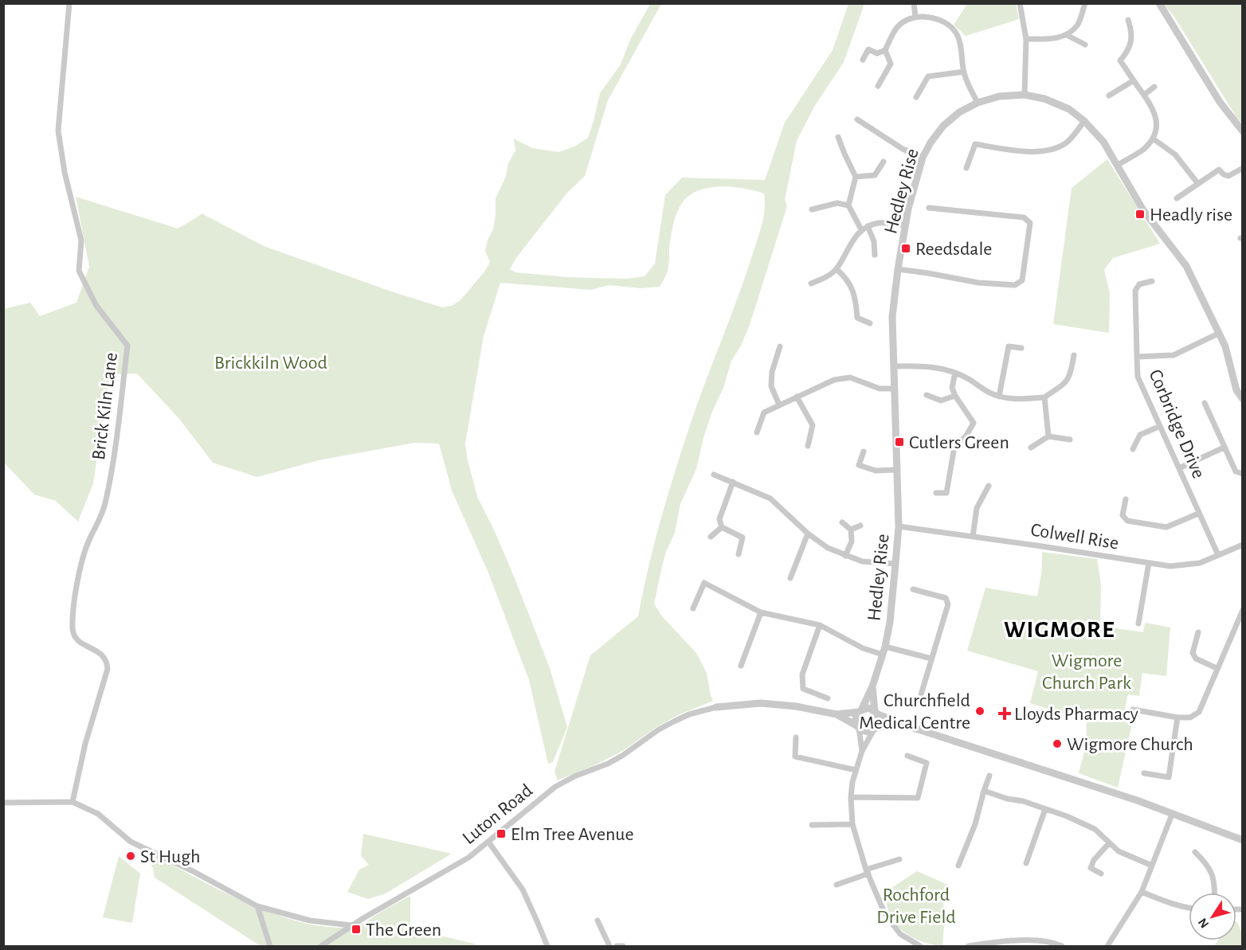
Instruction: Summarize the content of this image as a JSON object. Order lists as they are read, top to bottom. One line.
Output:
{"streets":{"street":["Hedley Rise","Brick Kiln Lane","Corbridge Drive","Colwell Rise","Luton Road"]},"crossings":[["Hedley Rise","Corbridge Drive"],["Hedley Rise","Colwell Rise"],["Corbridge Drive","Colwell Rise"]],"districts":["WIGMORE"],"parks":["Brickkiln Wood","Wigmore Church Park","Rochford Drive Field"],"places":{"transit":["Headly rise","Reedsdale","Cutlers Green","Elm Tree Avenue","The Green"],"other":["Churchfield Medical Centre","Wigmore Church","St Hugh"],"health":["Lloyds Pharmacy"]},"north":"bottom left"}
